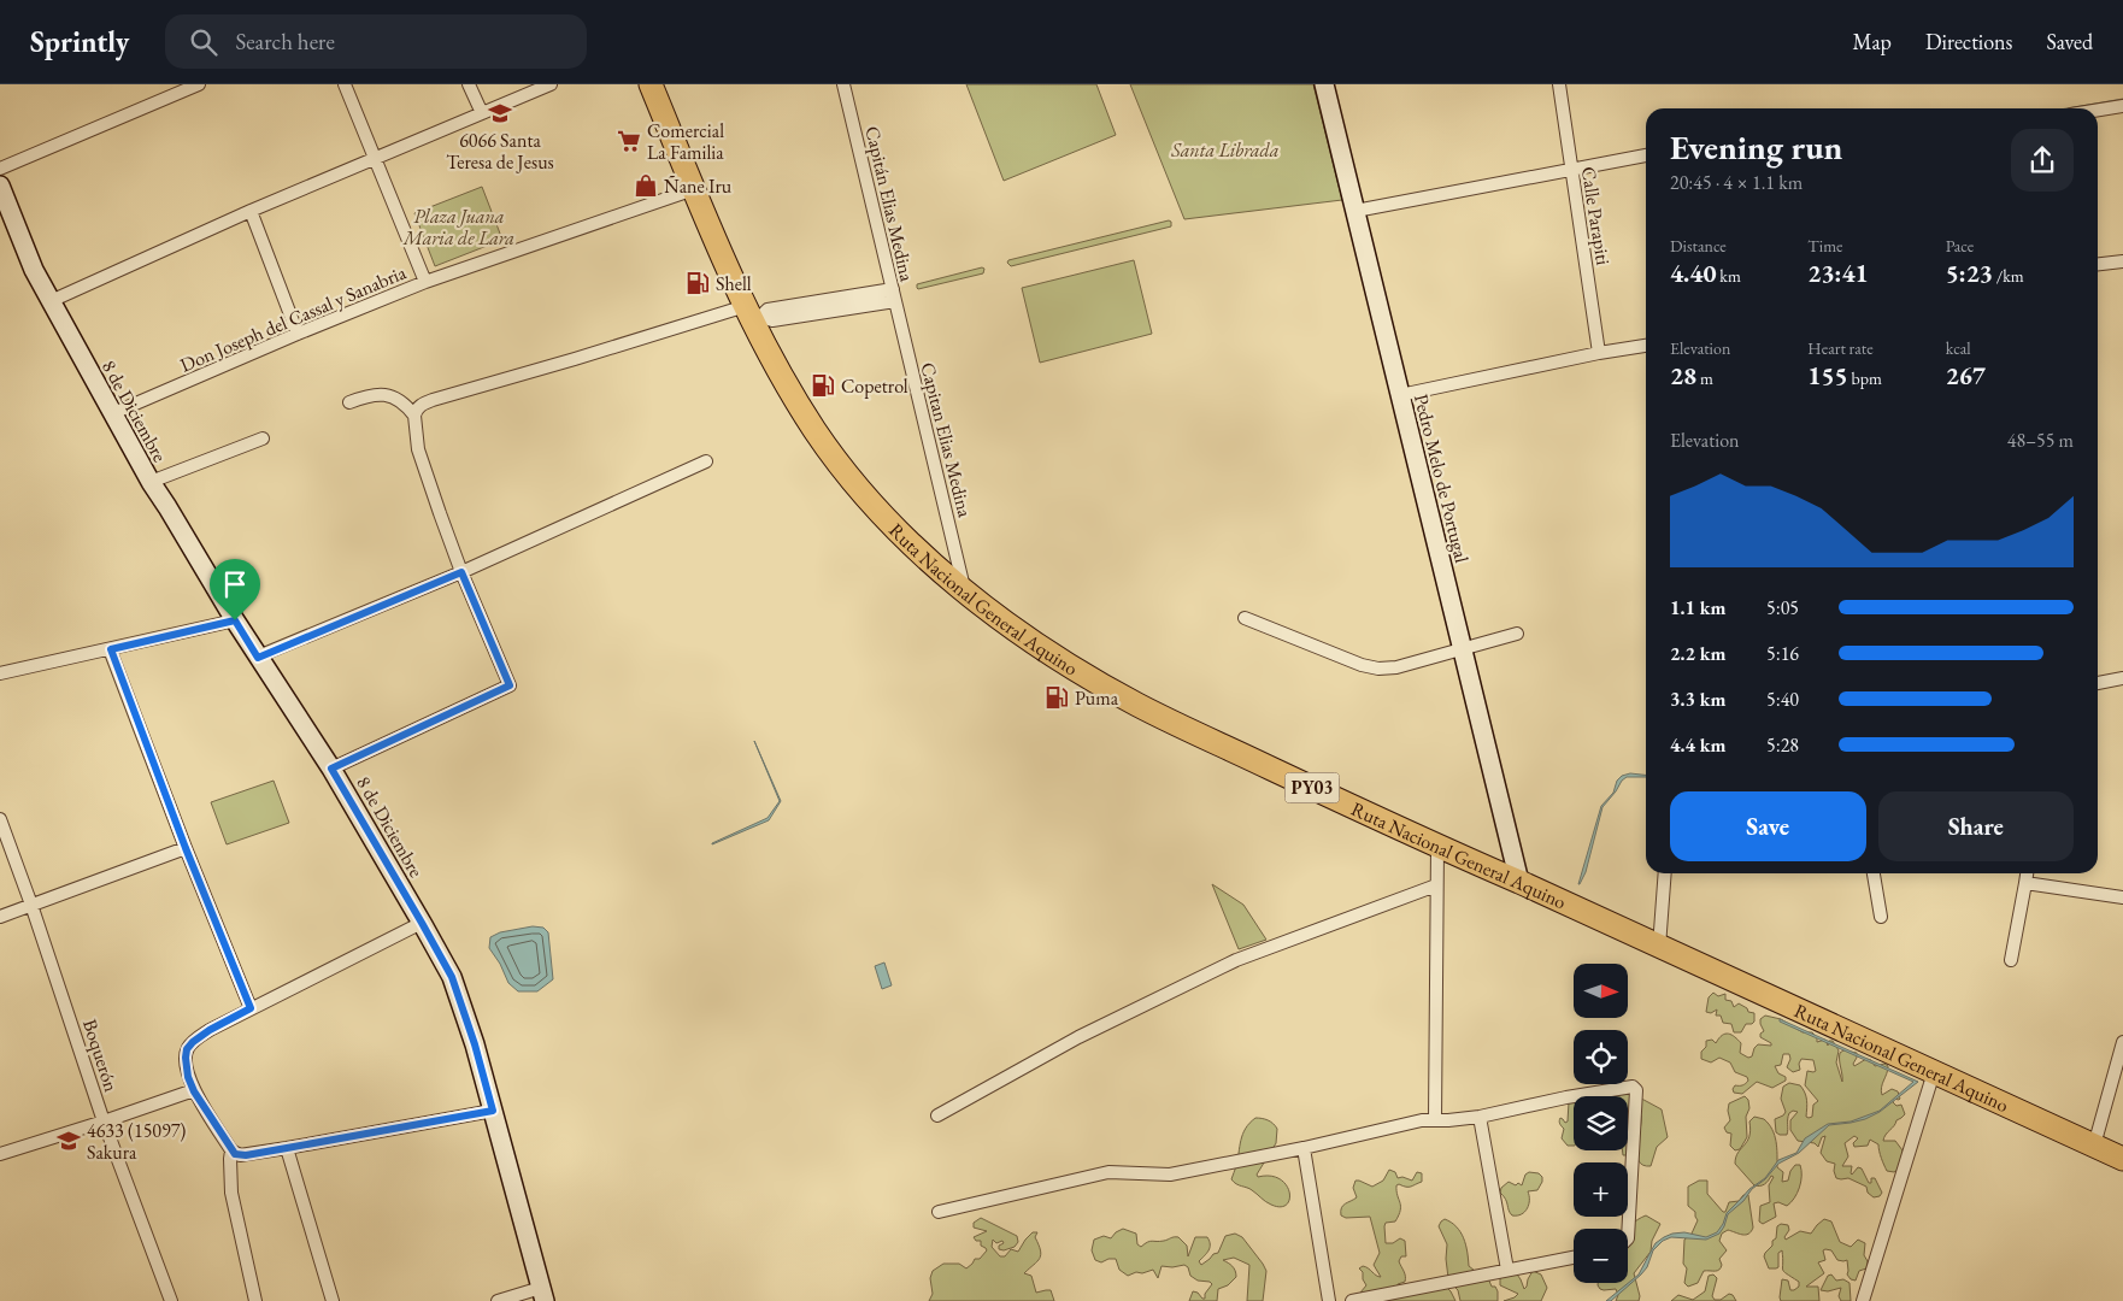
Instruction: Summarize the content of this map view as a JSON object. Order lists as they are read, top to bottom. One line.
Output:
{"streets":{"highway":["Ruta Nacional General Aquino","PY03"],"street":["Capitán Elias Medina","Calle Parapiti","Don Joseph del Cassal y Sanabria","8 de Diciembre","Capitan Elias Medina","Pedro Melo de Portugal","Boquerón"]},"crossings":[["Capitán Elias Medina","Capitan Elias Medina"],["Don Joseph del Cassal y Sanabria","8 de Diciembre"],["Don Joseph del Cassal y Sanabria","Ruta Nacional General Aquino"],["Capitan Elias Medina","Ruta Nacional General Aquino"],["Pedro Melo de Portugal","Ruta Nacional General Aquino"]],"parks":["Santa Librada","Plaza Juana Maria de Lara"],"places":{"school or university":["6066 Santa Teresa de Jesus","4633 (15097) Sakura"],"supermarket":["Comercial La Familia"],"shop":["Ñane Iru"],"fuel station":["Shell","Copetrol","Puma"]},"north":"right","page":{"header":"Sprintly","search":"Search here","nav":["Map","Directions","Saved"],"heading":["Evening run","20:45 · 4 × 1.1 km"],"stats":[["Distance","4.40 km"],["Time","23:41"],["Pace","5:23 /km"],["Elevation","28 m"],["Heart rate","155 bpm"],["kcal","267"]],"chart":["Elevation","48–55 m"],"list":[{"name":"1.1 km","note":"5:05"},{"name":"2.2 km","note":"5:16"},{"name":"3.3 km","note":"5:40"},{"name":"4.4 km","note":"5:28"}],"buttons":["Save","Share"],"map_buttons":["+","−"]}}
